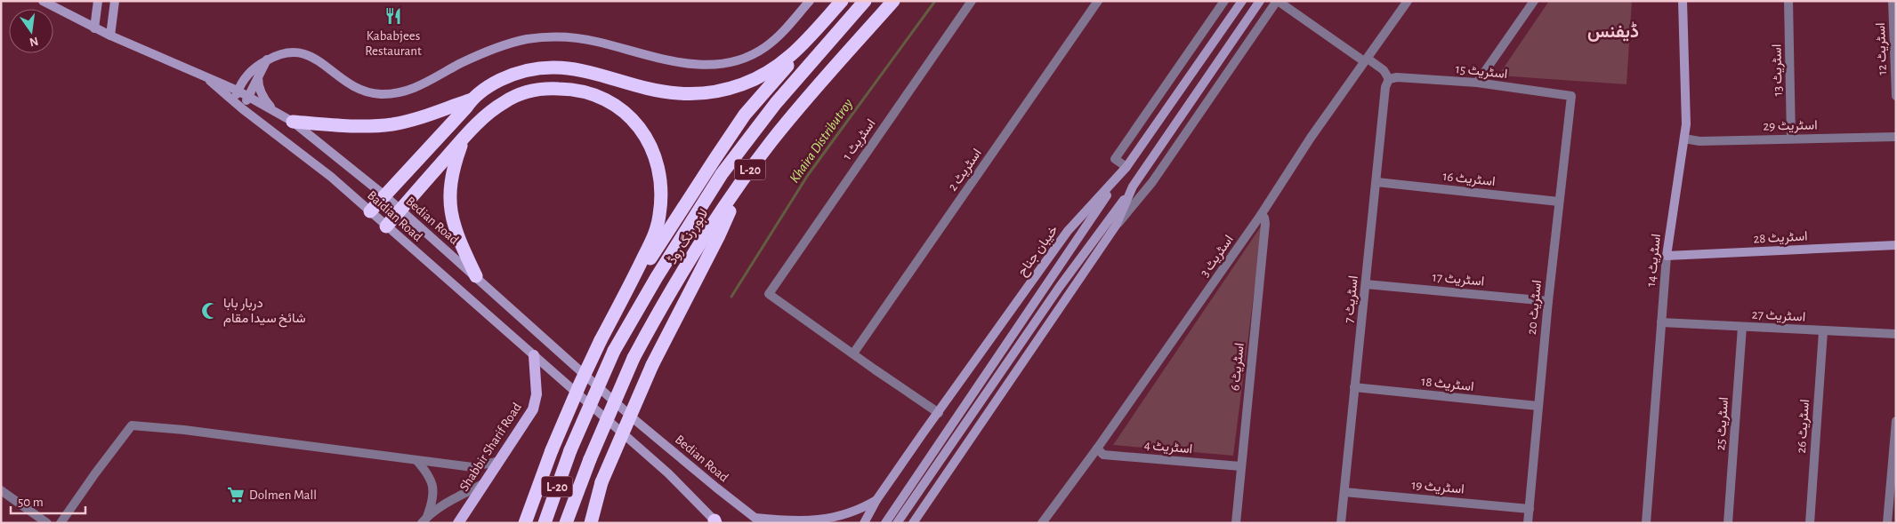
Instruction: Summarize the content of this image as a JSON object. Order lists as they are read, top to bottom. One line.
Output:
{"streets":{"highway":["L-20","لاہور رنگ روڈ"],"main road":["Baidian Road","Bedian Road","اسٹریٹ 28","خیبان جناح","اسٹریٹ 14","Shabbir Sharif Road"],"street":["اسٹریٹ 12","اسٹریٹ 13","اسٹریٹ 15","اسٹریٹ 29","اسٹریٹ 1","اسٹریٹ 2","اسٹریٹ 16","اسٹریٹ 3","اسٹریٹ 17","اسٹریٹ 7","اسٹریٹ 20","اسٹریٹ 27","اسٹریٹ 6","اسٹریٹ 18","اسٹریٹ 25","اسٹریٹ 26","اسٹریٹ 4","اسٹریٹ 19"]},"crossings":[["اسٹریٹ 13","اسٹریٹ 29"],["اسٹریٹ 15","اسٹریٹ 7"],["اسٹریٹ 15","اسٹریٹ 20"],["اسٹریٹ 29","اسٹریٹ 14"],["اسٹریٹ 1","اسٹریٹ 2"],["اسٹریٹ 16","اسٹریٹ 7"],["اسٹریٹ 16","اسٹریٹ 20"],["Baidian Road","Bedian Road"],["Baidian Road","Shabbir Sharif Road"],["اسٹریٹ 28","اسٹریٹ 14"],["اسٹریٹ 3","اسٹریٹ 6"],["اسٹریٹ 3","اسٹریٹ 4"],["اسٹریٹ 14","اسٹریٹ 27"],["اسٹریٹ 17","اسٹریٹ 7"],["اسٹریٹ 17","اسٹریٹ 20"],["اسٹریٹ 7","اسٹریٹ 18"],["اسٹریٹ 7","اسٹریٹ 19"],["اسٹریٹ 20","اسٹریٹ 18"],["اسٹریٹ 20","اسٹریٹ 19"],["اسٹریٹ 27","اسٹریٹ 25"],["اسٹریٹ 27","اسٹریٹ 26"],["اسٹریٹ 6","اسٹریٹ 4"]],"districts":["ڈیفنس"],"water":["Khaira Distributroy"],"places":{"restaurant":["Kababjees Restaurant"],"mosque":["دربار بابا شائخ سیدا مقام"],"supermarket":["Dolmen Mall"]},"scale_bar":"50 m","north":"bottom"}
